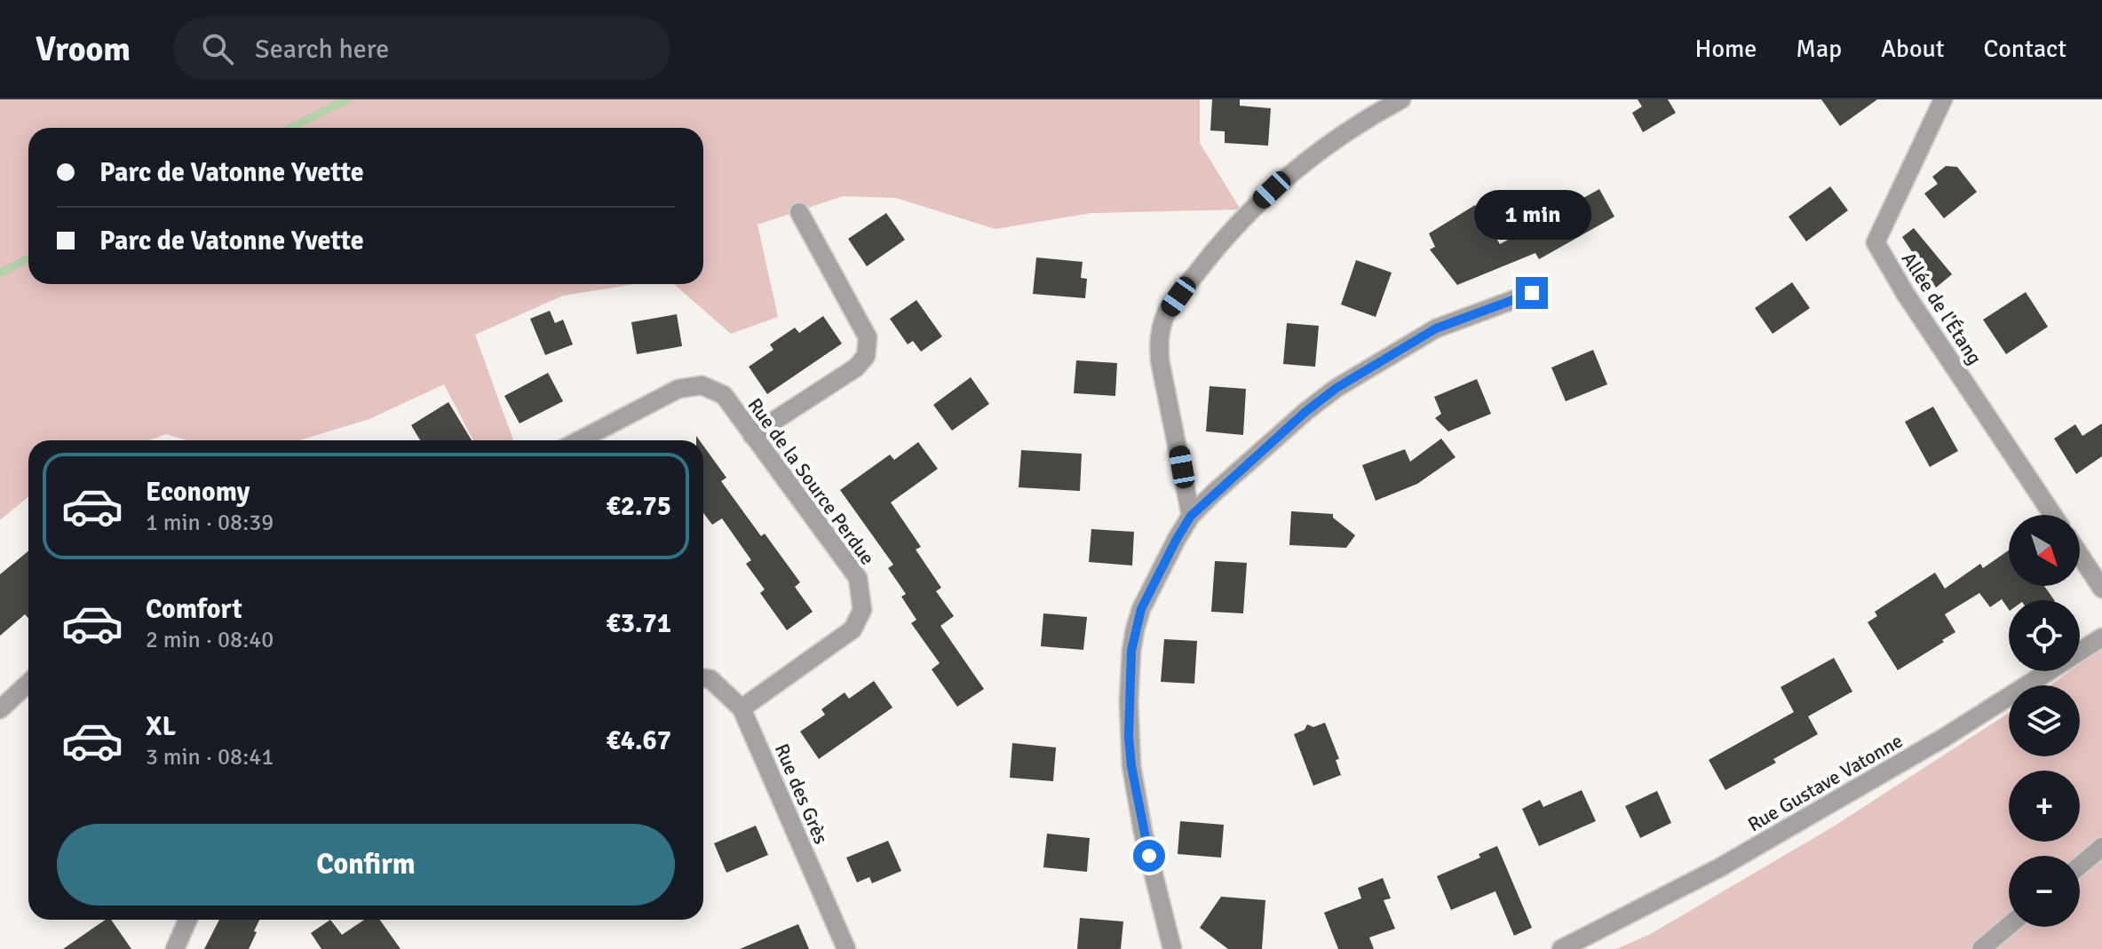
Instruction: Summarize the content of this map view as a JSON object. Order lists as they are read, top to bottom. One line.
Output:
{"streets":{"street":["Allée de l'Étang","Rue de la Source Perdue","Rue Gustave Vatonne","Rue des Grès"]},"crossings":[["Rue de la Source Perdue","Rue des Grès"]],"north":"bottom right","page":{"header":"Vroom","search":"Search here","nav":["Home","Map","About","Contact"],"banner":["Parc de Vatonne Yvette","Parc de Vatonne Yvette"],"bubble":"1 min","list":[{"name":"Economy","note":"1 min · 08:39","value":"€2.75"},{"name":"Comfort","note":"2 min · 08:40","value":"€3.71"},{"name":"XL","note":"3 min · 08:41","value":"€4.67"}],"map_buttons":["+","−"],"buttons":"Confirm"}}
